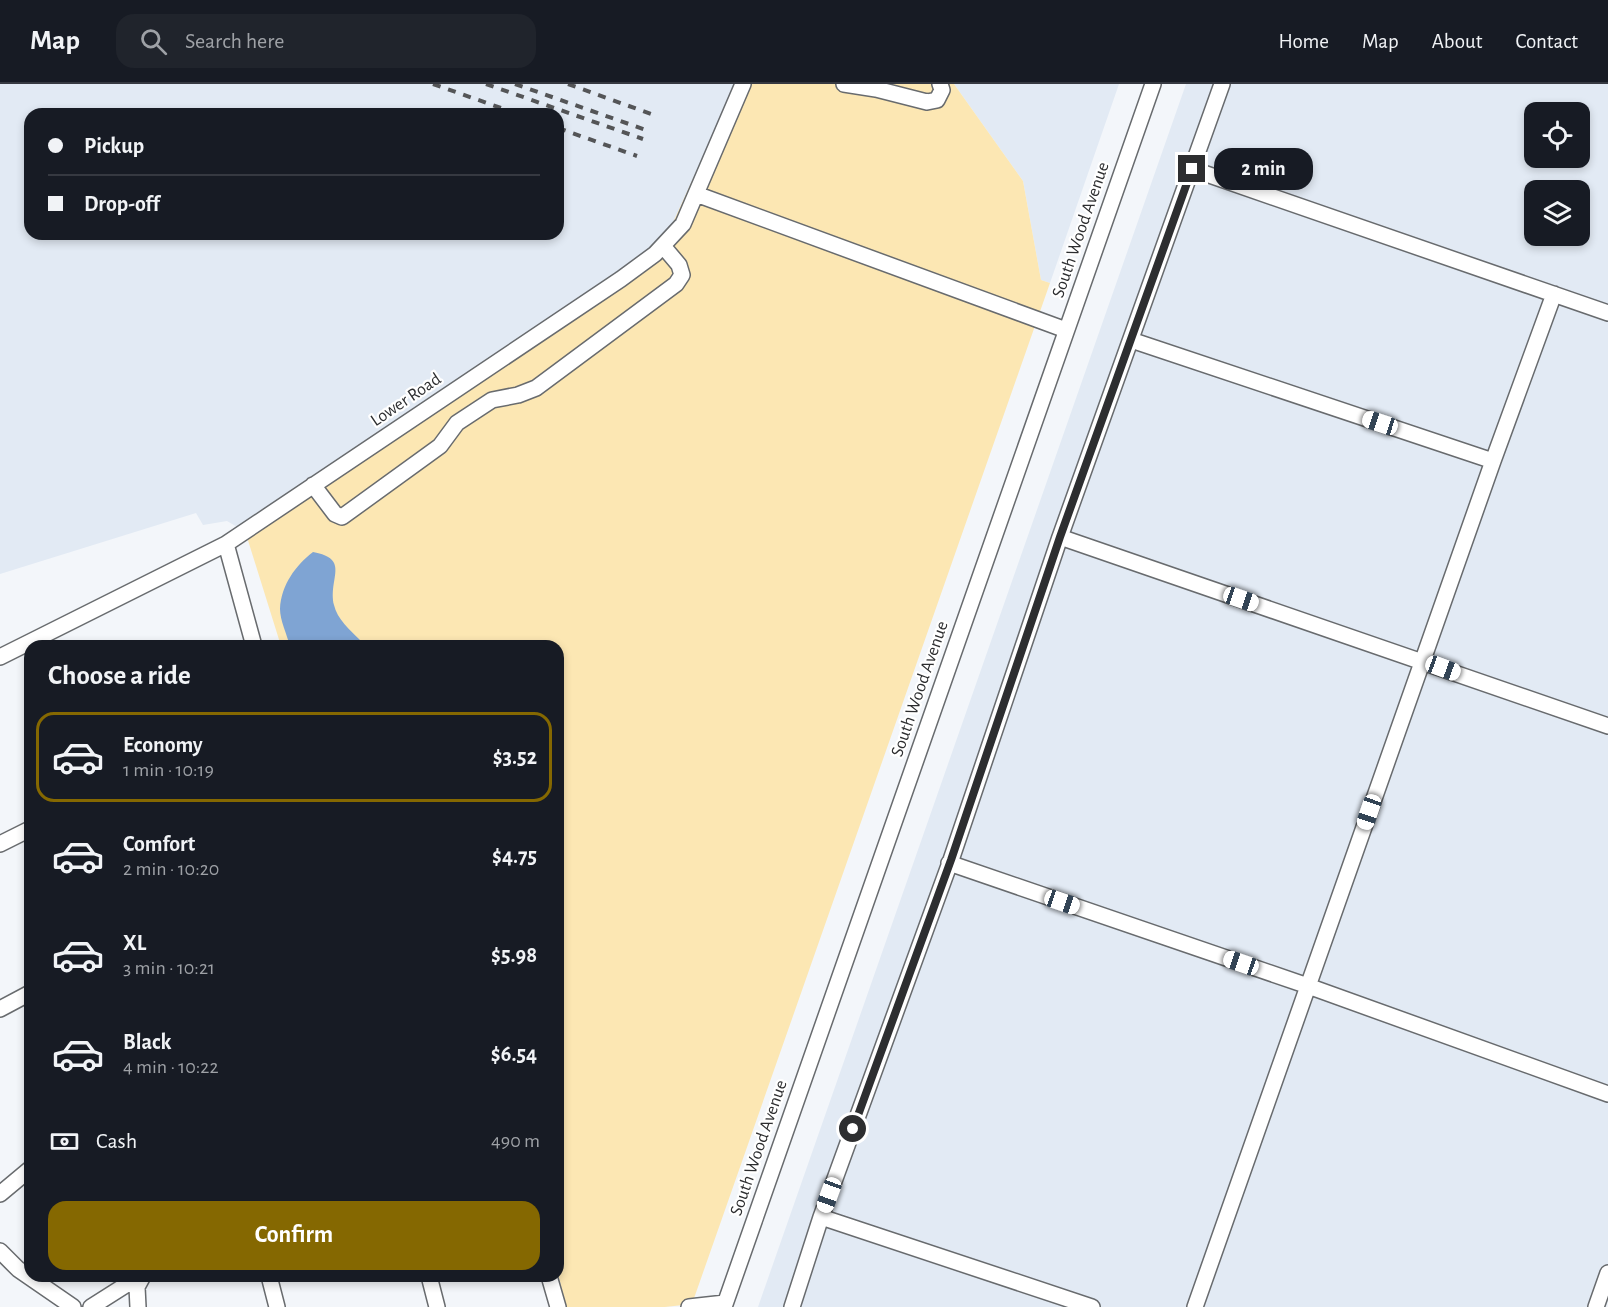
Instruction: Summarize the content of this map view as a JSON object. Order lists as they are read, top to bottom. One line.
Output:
{"streets":{"street":["South Wood Avenue","Lower Road"]},"page":{"header":"Map","search":"Search here","nav":["Home","Map","About","Contact"],"banner":["Pickup","Drop-off"],"bubble":"2 min","heading":"Choose a ride","list":[{"name":"Economy","note":"1 min · 10:19","value":"$3.52"},{"name":"Comfort","note":"2 min · 10:20","value":"$4.75"},{"name":"XL","note":"3 min · 10:21","value":"$5.98"},{"name":"Black","note":"4 min · 10:22","value":"$6.54"}],"pay":["Cash","490 m"],"buttons":"Confirm"}}
